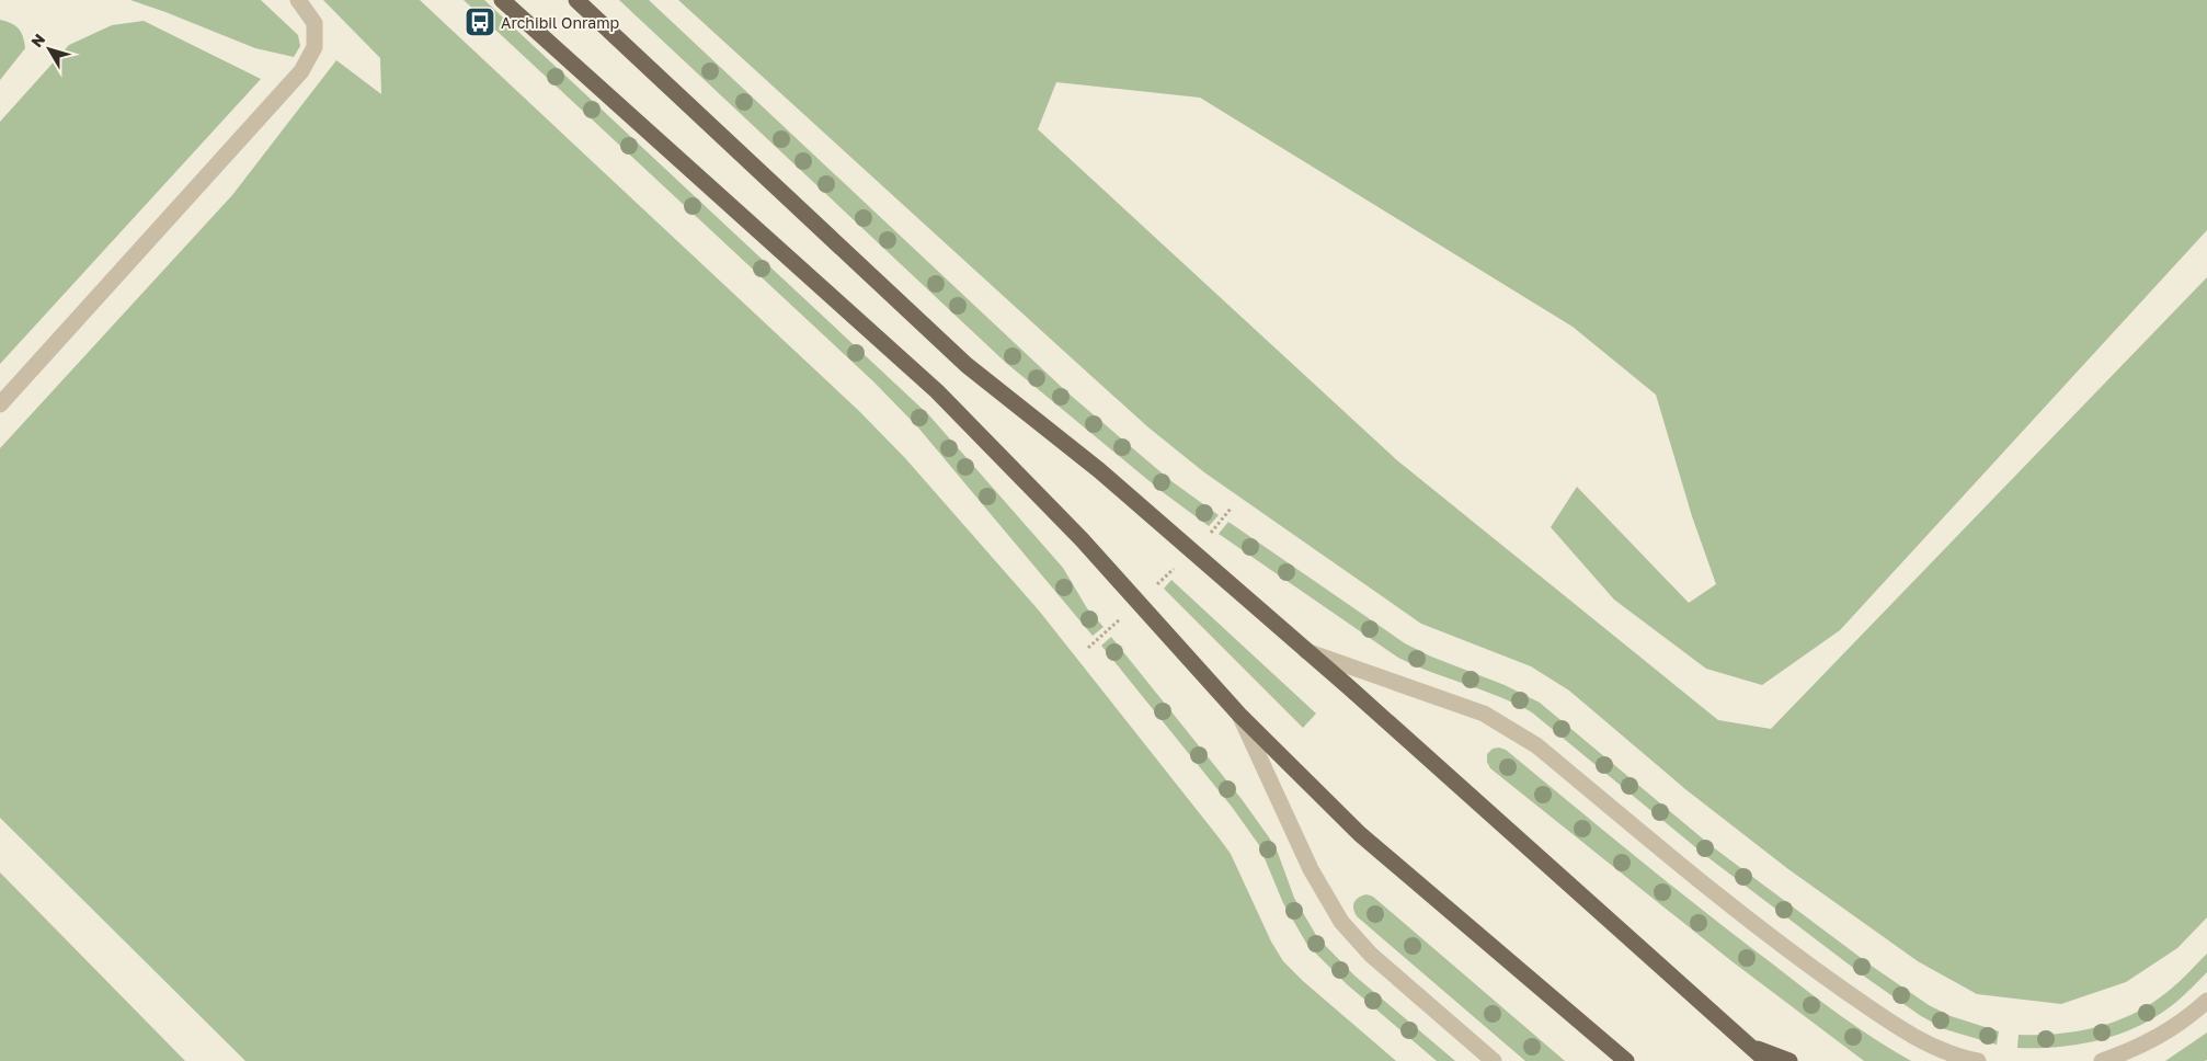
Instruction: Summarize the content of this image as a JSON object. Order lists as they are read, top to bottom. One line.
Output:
{"places":{"bus stop":["Archibil Onramp"]},"north":"top left"}
